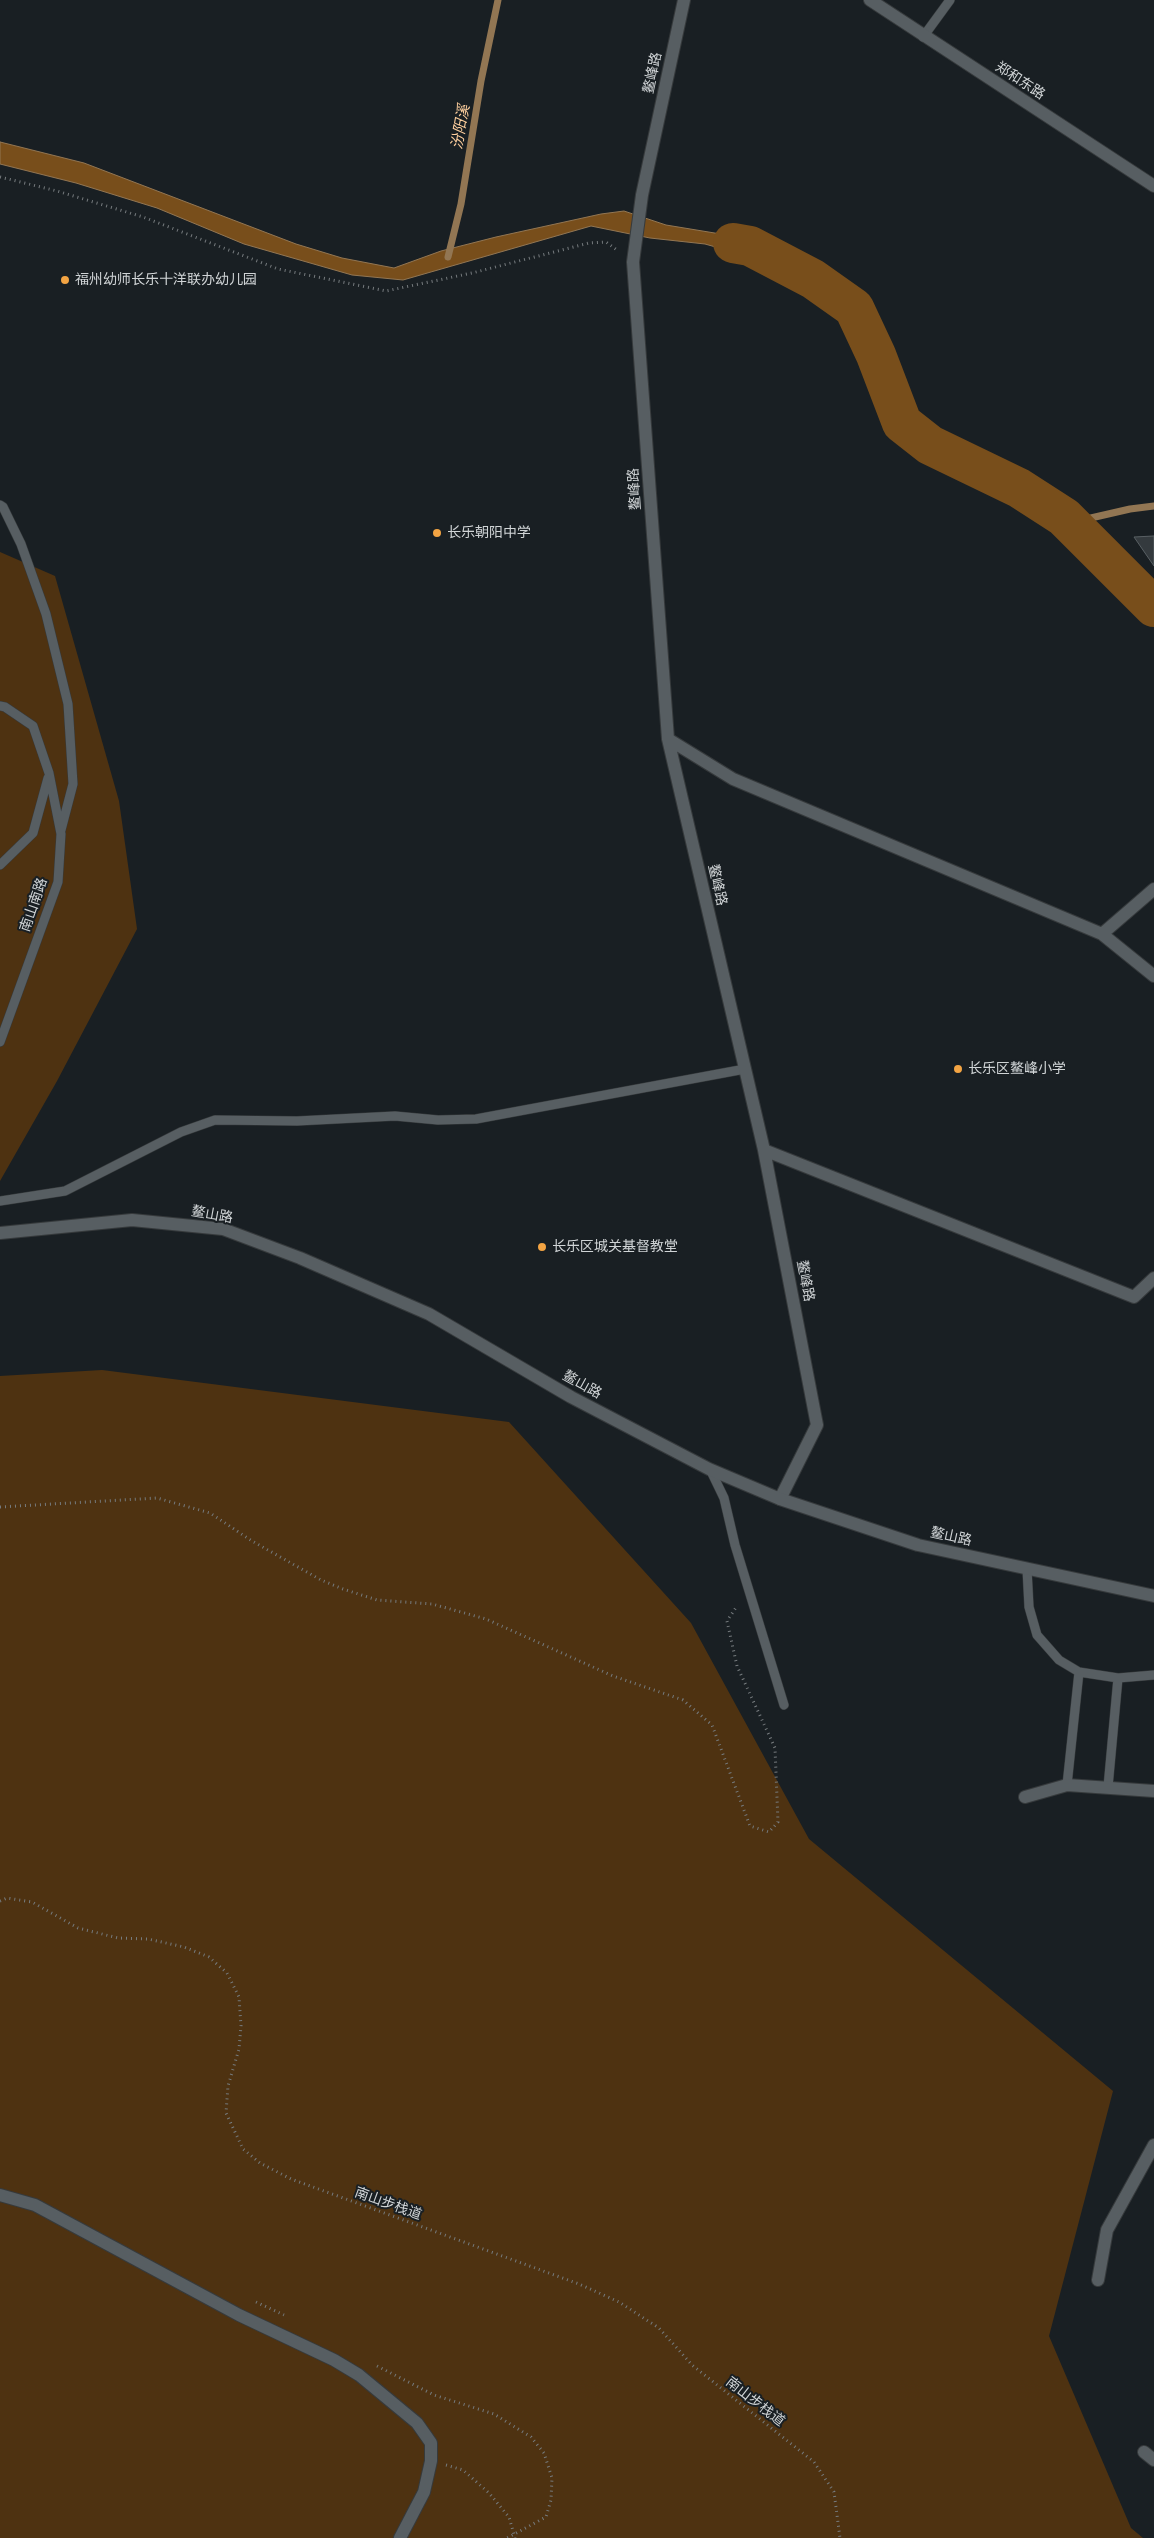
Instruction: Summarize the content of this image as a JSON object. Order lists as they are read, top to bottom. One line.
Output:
{"streets":{"street":["鳌峰路","郑和东路","鳌山路"],"lane":["南山南路"],"path":["南山步栈道"]},"crossings":[["鳌峰路","鳌山路"]],"water":["汾阳溪"],"places":["福州幼师长乐十洋联办幼儿园","长乐朝阳中学","长乐区鳌峰小学","长乐区城关基督教堂"]}
